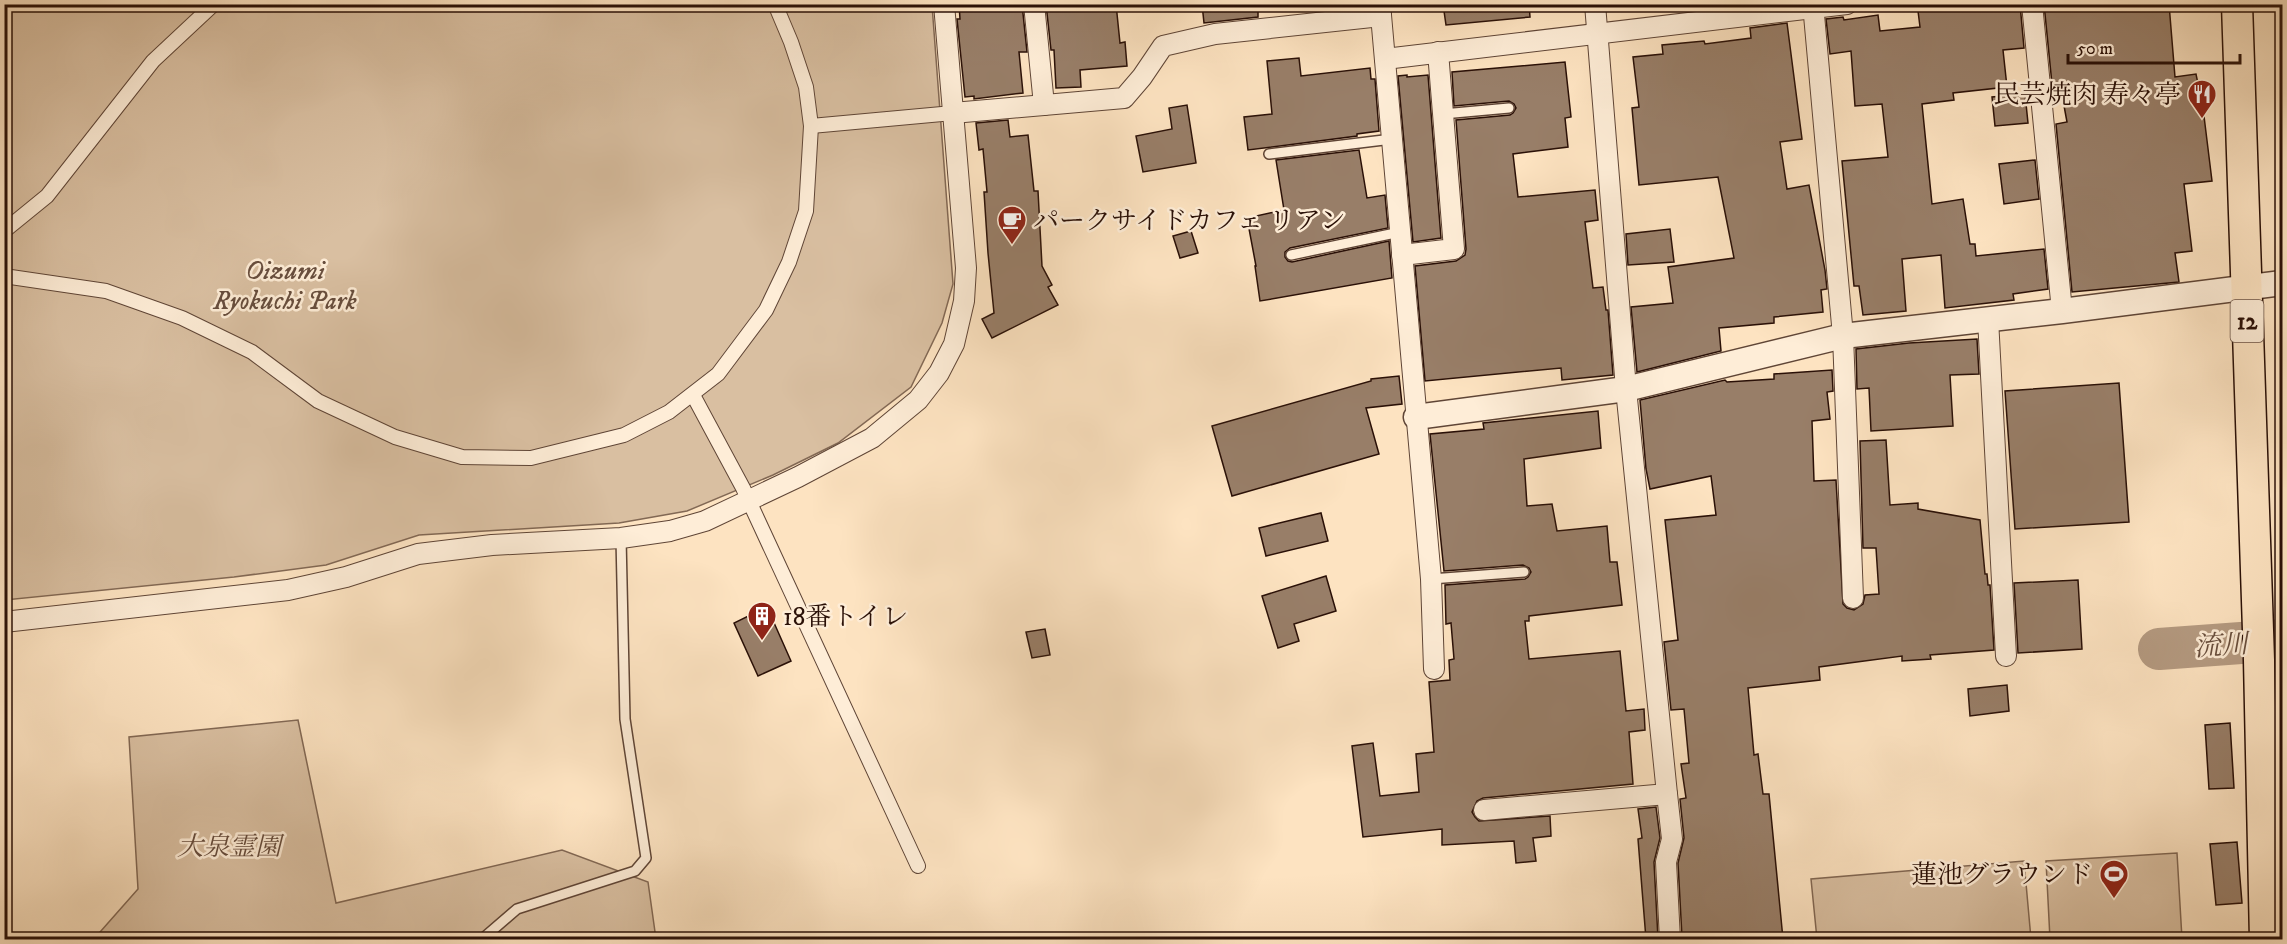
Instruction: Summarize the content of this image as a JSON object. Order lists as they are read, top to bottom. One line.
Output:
{"streets":{"main road":["12"]},"water":["流川"],"parks":["Oizumi Ryokuchi Park","大泉霊園"],"places":{"restaurant":["民芸焼肉 寿々亭"],"cafe":["パークサイドカフェ リアン"],"building":["18番トイレ"],"sports":["蓮池グラウンド"]},"scale_bar":"50 m"}
